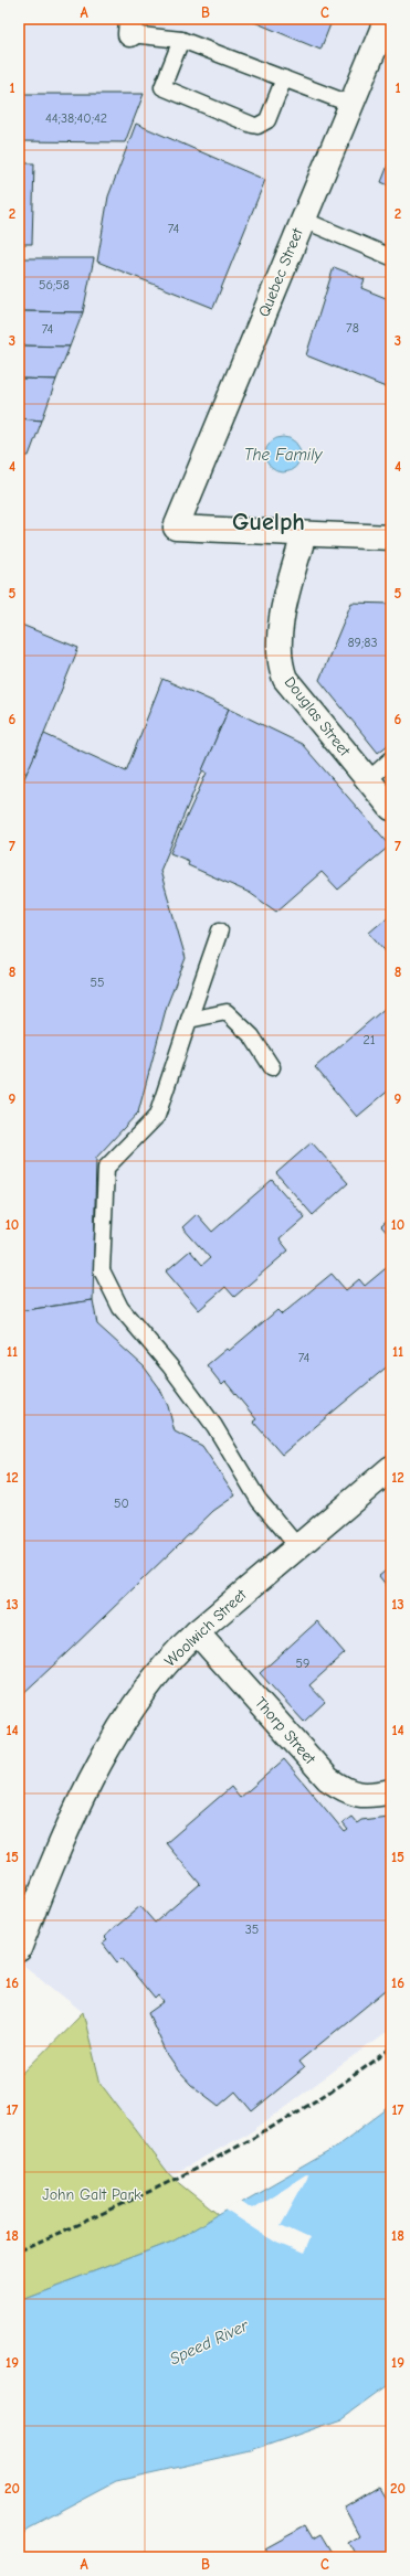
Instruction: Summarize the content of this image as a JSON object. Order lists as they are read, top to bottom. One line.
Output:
{"streets":{"street":["Quebec Street","Douglas Street","Woolwich Street","Thorp Street"]},"crossings":[["Quebec Street","Douglas Street"],["Woolwich Street","Thorp Street"]],"districts":["Guelph"],"water":["The Family","Speed River"],"parks":["John Galt Park"],"house_numbers":["44;38;40;42","74","56;58","78","74","89;83","55","21","74","50","59","35"],"grid":{"columns":["A","B","C"],"rows":["1","2","3","4","5","6","7","8","9","10","11","12","13","14","15","16","17","18","19","20"]}}
